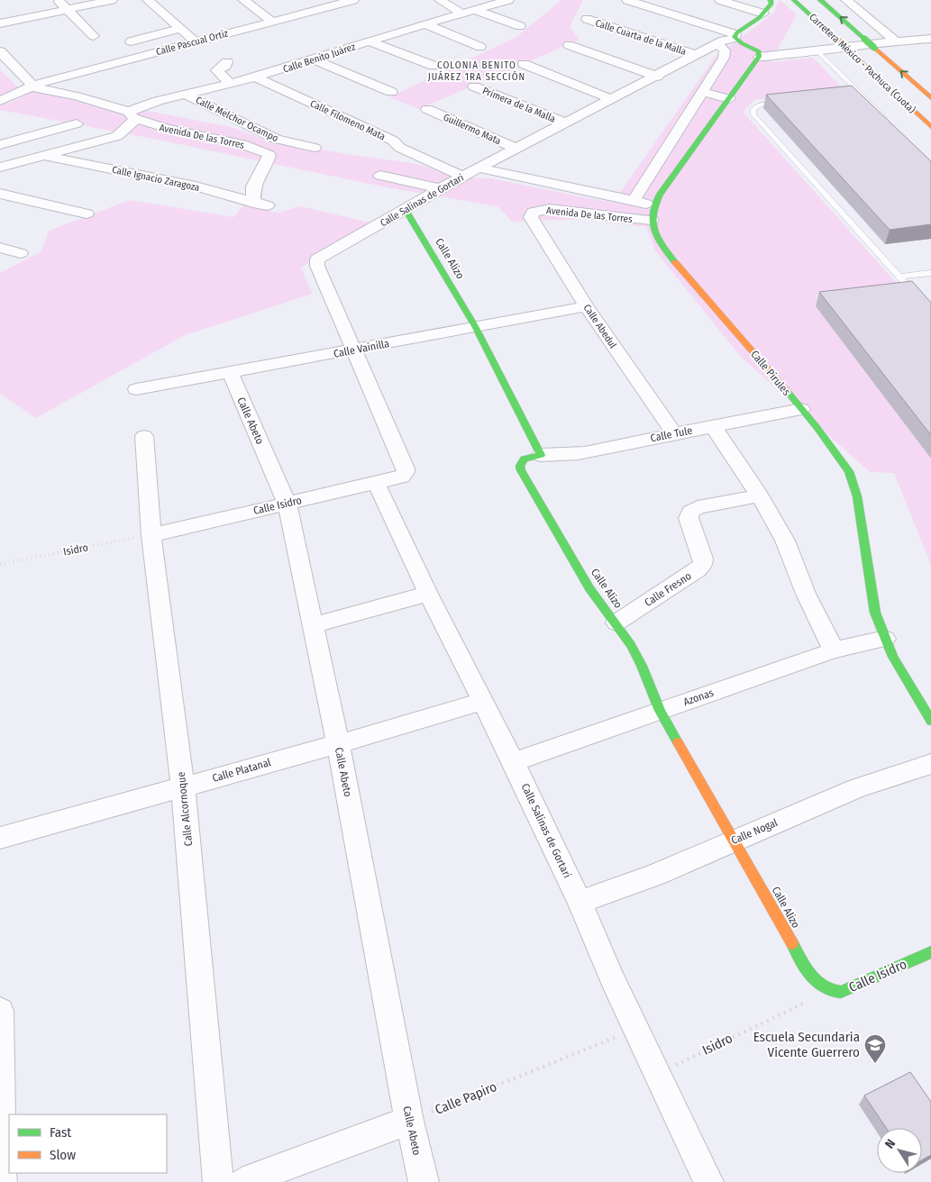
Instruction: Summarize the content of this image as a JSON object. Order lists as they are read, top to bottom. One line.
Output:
{"streets":{"main road":["Carretera México - Pachuca (Cuota)","Calle Alizo","Calle Pirules","Calle Isidro"],"street":["Calle Cuarta de la Malla","Calle Pascual Ortíz","Calle Benito Juárez","Primera de la Malla","Calle Melchor Ocampo","Calle Filomeno Mata","Guillermo Mata","Avenida De las Torres","Calle Ignacio Zaragoza","Calle Salinas de Gortari","Calle Abedul","Calle Vainilla","Calle Abeto","Calle Tule","Calle Fresno","Azonas","Calle Platanal","Calle Alcornoque","Calle Nogal"],"path":["Isidro","Calle Papiro"]},"crossings":[["Calle Cuarta de la Malla","Calle Salinas de Gortari"],["Calle Benito Juárez","Calle Melchor Ocampo"],["Calle Benito Juárez","Calle Filomeno Mata"],["Calle Benito Juárez","Avenida De las Torres"],["Calle Benito Juárez","Calle Ignacio Zaragoza"],["Primera de la Malla","Calle Salinas de Gortari"],["Calle Filomeno Mata","Calle Salinas de Gortari"],["Guillermo Mata","Calle Salinas de Gortari"],["Avenida De las Torres","Calle Ignacio Zaragoza"],["Avenida De las Torres","Calle Abedul"],["Avenida De las Torres","Calle Pirules"],["Calle Salinas de Gortari","Calle Alizo"],["Calle Salinas de Gortari","Calle Vainilla"],["Calle Salinas de Gortari","Calle Isidro"],["Calle Salinas de Gortari","Isidro"],["Calle Salinas de Gortari","Azonas"],["Calle Salinas de Gortari","Calle Platanal"],["Calle Salinas de Gortari","Calle Nogal"],["Calle Salinas de Gortari","Calle Papiro"],["Calle Alizo","Calle Vainilla"],["Calle Alizo","Calle Tule"],["Calle Alizo","Calle Isidro"],["Calle Alizo","Isidro"],["Calle Alizo","Calle Fresno"],["Calle Alizo","Azonas"],["Calle Alizo","Calle Nogal"],["Calle Abedul","Calle Vainilla"],["Calle Abedul","Calle Tule"],["Calle Vainilla","Calle Abeto"],["Calle Pirules","Calle Tule"],["Calle Pirules","Azonas"],["Calle Abeto","Calle Isidro"],["Calle Abeto","Calle Platanal"],["Calle Abeto","Calle Papiro"],["Calle Isidro","Isidro"],["Calle Isidro","Calle Alcornoque"],["Isidro","Calle Alcornoque"],["Calle Platanal","Calle Alcornoque"]],"districts":["COLONIA BENITO JUÁREZ 1RA SECCIÓN"],"places":{"school or university":["Escuela Secundaria Vicente Guerrero"]},"legend":["Fast","Slow"],"north":"top left"}
